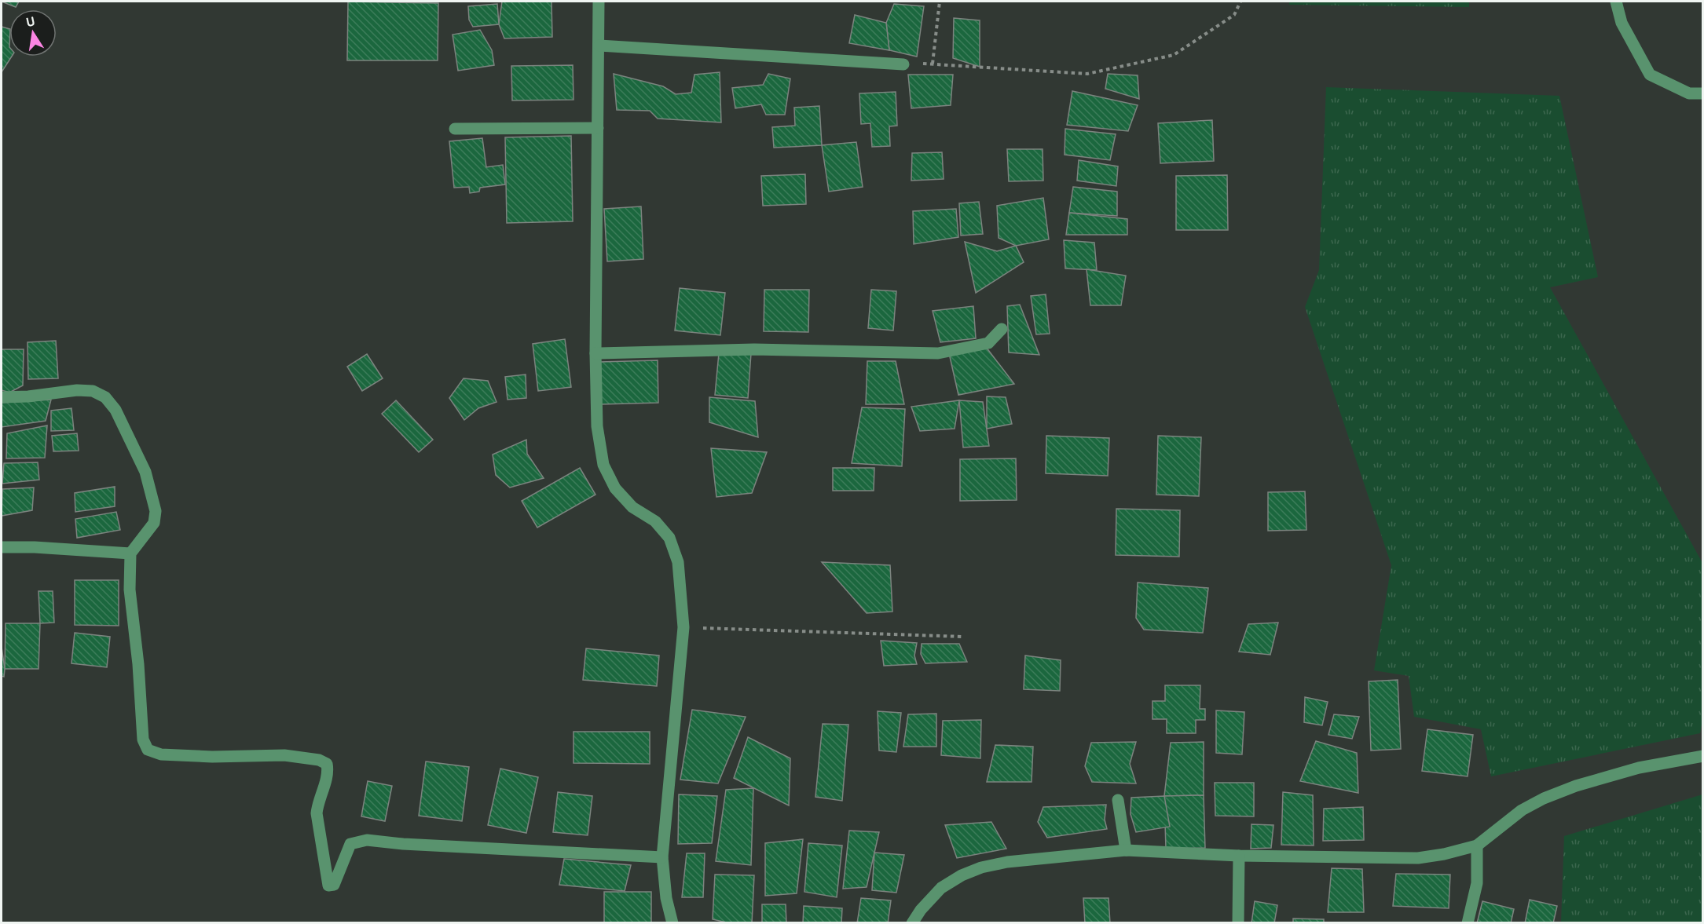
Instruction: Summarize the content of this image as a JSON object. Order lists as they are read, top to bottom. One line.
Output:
{"north":"top"}
